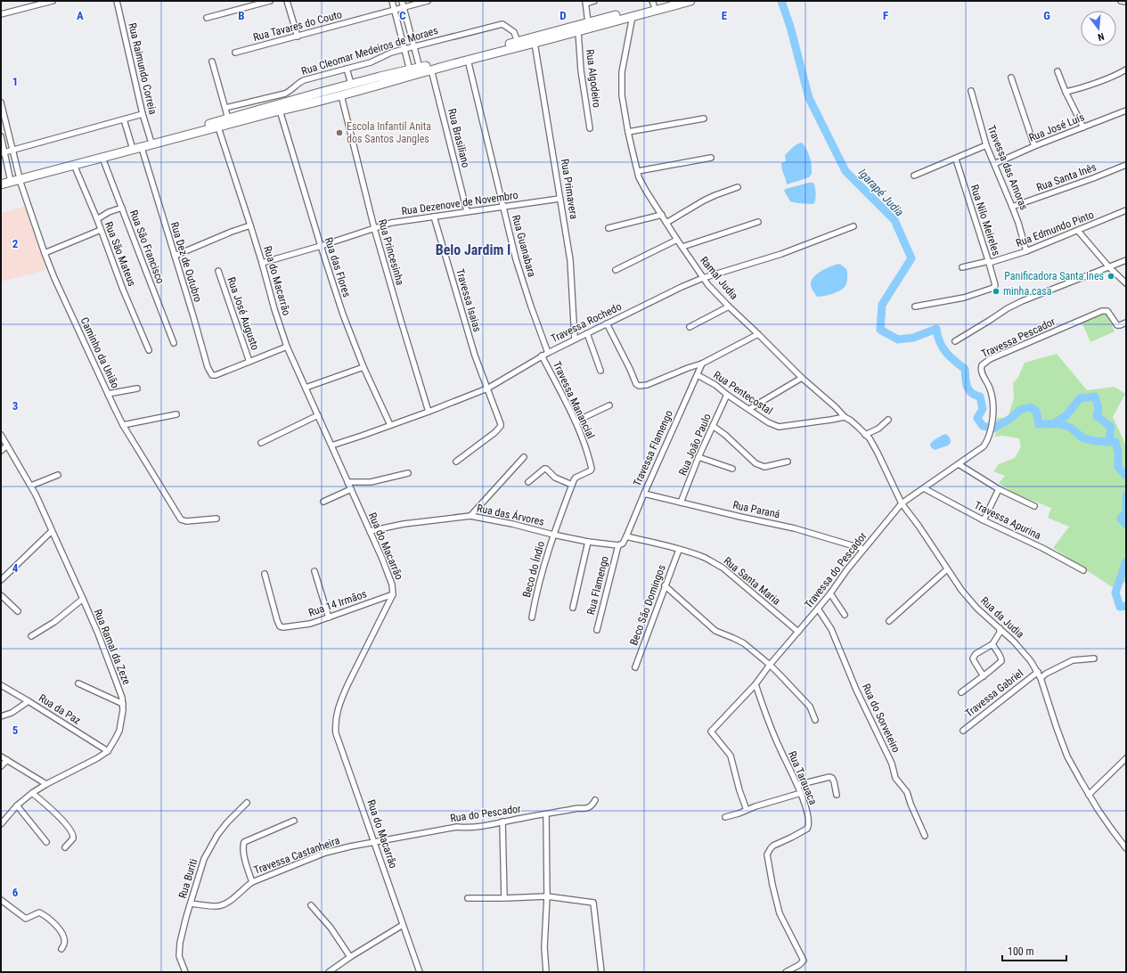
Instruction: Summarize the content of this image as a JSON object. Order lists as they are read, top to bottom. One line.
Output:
{"streets":{"street":["Rua Tavares do Couto","Rua Cleomar Medeiros de Moraes","Rua Raimundo Correia","Rua Algodeiro","Rua José Luís","Rua Brasiliano","Travessa das Amoras","Rua Santa Inês","Rua Primavera","Rua Dezenove de Novembro","Rua Nilo Meireles","Rua Edmundo Pinto","Rua Guanabara","Rua São Francisco","Rua Princesinha","Rua São Mateus","Rua Dez de Outubro","Rua das Flores","Ramal Judia","Rua do Macarrão","Travessa Isaias","Rua José Augusto","Travessa Rochedo","Travessa Pescador","Caminho da União","Rua Pentecostal","Travessa Manancial","Rua João Paulo","Travessa Flamengo","Rua Paraná","Rua das Árvores","Travessa Apurina","Beco do Índio","Travessa do Pescador","Rua Santa Maria","Rua Flamengo","Rua 14 Irmãos","Beco São Domingos","Rua da Judia","Rua Ramal da Zeze","Travessa Gabriel","Rua da Paz","Rua do Sorveteiro","Rua Tarauaca","Rua do Pescador","Travessa Castanheira","Rua Buriti"]},"crossings":[["Rua José Luís","Travessa das Amoras"],["Rua Brasiliano","Rua Dezenove de Novembro"],["Travessa das Amoras","Rua Santa Inês"],["Travessa das Amoras","Rua Edmundo Pinto"],["Rua Primavera","Rua Dezenove de Novembro"],["Rua Primavera","Travessa Rochedo"],["Rua Dezenove de Novembro","Rua Guanabara"],["Rua Dezenove de Novembro","Rua Princesinha"],["Rua Dezenove de Novembro","Rua das Flores"],["Rua Dezenove de Novembro","Rua do Macarrão"],["Rua Dezenove de Novembro","Travessa Isaias"],["Rua Nilo Meireles","Rua Edmundo Pinto"],["Rua Guanabara","Travessa Rochedo"],["Rua Princesinha","Travessa Rochedo"],["Rua Dez de Outubro","Rua José Augusto"],["Rua das Flores","Travessa Rochedo"],["Ramal Judia","Travessa Rochedo"],["Ramal Judia","Rua Pentecostal"],["Ramal Judia","Travessa do Pescador"],["Ramal Judia","Rua da Judia"],["Rua do Macarrão","Travessa Rochedo"],["Rua do Macarrão","Rua das Árvores"],["Rua do Macarrão","Rua 14 Irmãos"],["Rua do Macarrão","Rua do Pescador"],["Rua do Macarrão","Travessa Castanheira"],["Travessa Isaias","Travessa Rochedo"],["Travessa Rochedo","Travessa Manancial"],["Travessa Pescador","Travessa do Pescador"],["Rua Pentecostal","Rua João Paulo"],["Rua Pentecostal","Travessa Flamengo"],["Travessa Manancial","Rua das Árvores"],["Travessa Manancial","Beco do Índio"],["Rua João Paulo","Rua Paraná"],["Travessa Flamengo","Rua Paraná"],["Travessa Flamengo","Rua Santa Maria"],["Rua Paraná","Travessa do Pescador"],["Rua das Árvores","Beco do Índio"],["Rua das Árvores","Rua Flamengo"],["Travessa Apurina","Travessa do Pescador"],["Travessa do Pescador","Rua Santa Maria"],["Travessa do Pescador","Rua da Judia"],["Travessa do Pescador","Rua do Sorveteiro"],["Travessa do Pescador","Rua Tarauaca"],["Rua Santa Maria","Beco São Domingos"],["Rua da Judia","Travessa Gabriel"],["Rua Ramal da Zeze","Rua da Paz"],["Rua do Pescador","Travessa Castanheira"],["Travessa Castanheira","Rua Buriti"]],"districts":["Belo Jardim I"],"water":["Igarapé Judia"],"places":["Escola Infantil Anita dos Santos Jangles","Panificadora Santa Ines","minha casa"],"scale_bar":"100 m","north":"bottom","grid":{"columns":["A","B","C","D","E","F","G"],"rows":["1","2","3","4","5","6"]}}
